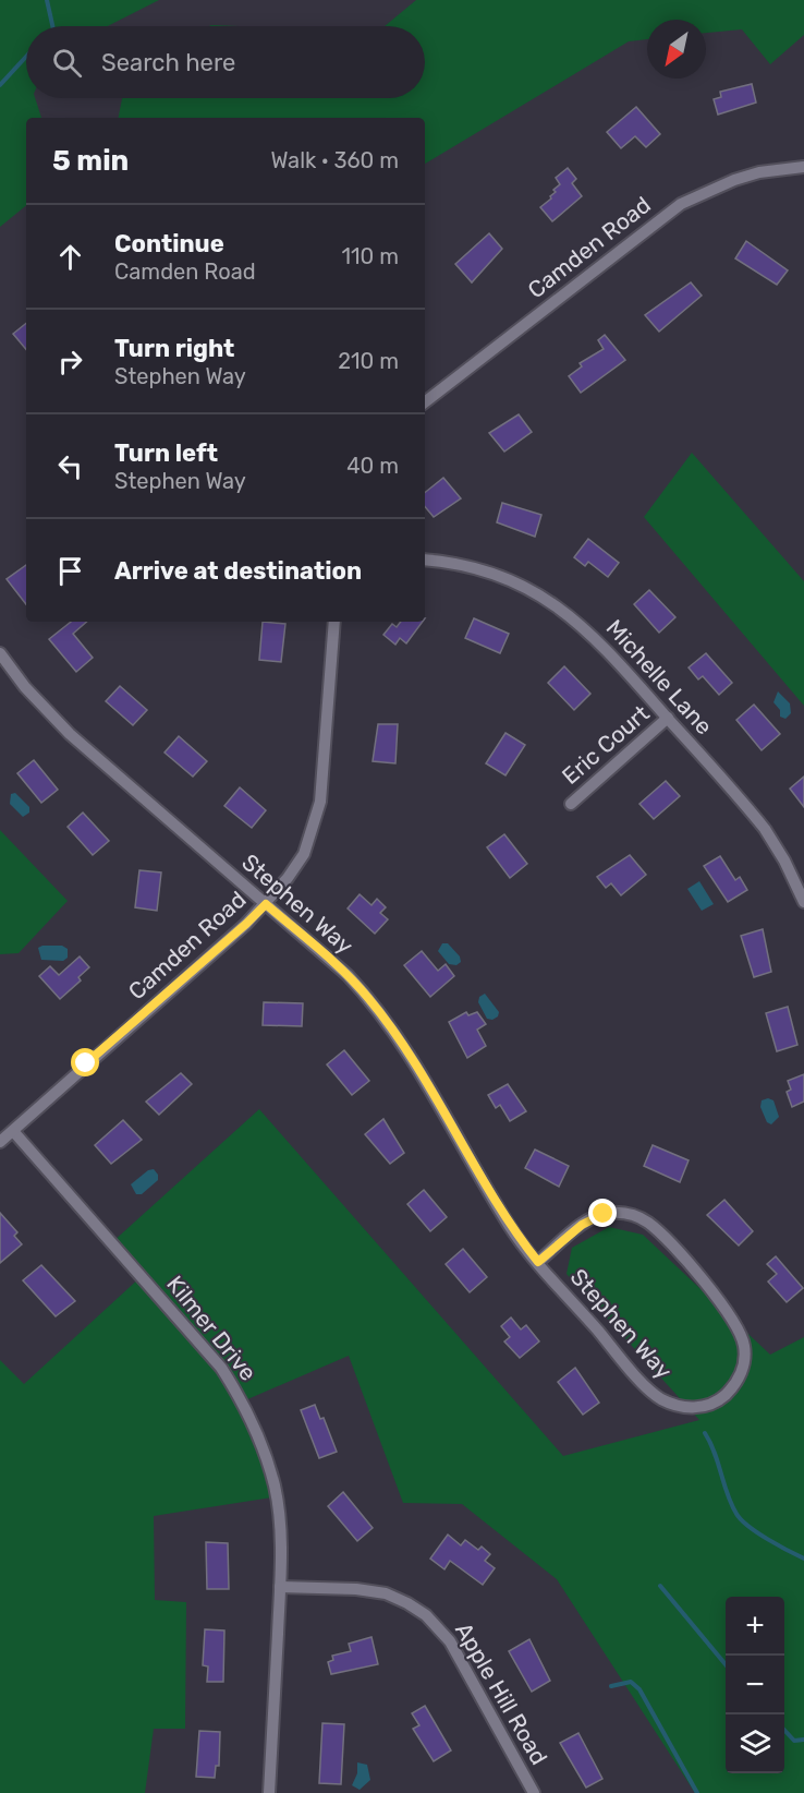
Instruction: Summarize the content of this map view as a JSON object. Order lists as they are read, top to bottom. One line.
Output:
{"streets":{"street":["Camden Road","Michelle Lane","Eric Court","Stephen Way","Kilmer Drive","Apple Hill Road"]},"crossings":[["Camden Road","Stephen Way"],["Camden Road","Kilmer Drive"],["Michelle Lane","Eric Court"],["Kilmer Drive","Apple Hill Road"]],"north":"bottom left","page":{"search":"Search here","heading":["5 min","Walk · 360 m"],"list":[["Continue","Camden Road","110 m"],["Turn right","Stephen Way","210 m"],["Turn left","Stephen Way","40 m"],"Arrive at destination"],"map_buttons":["+","−"]}}
